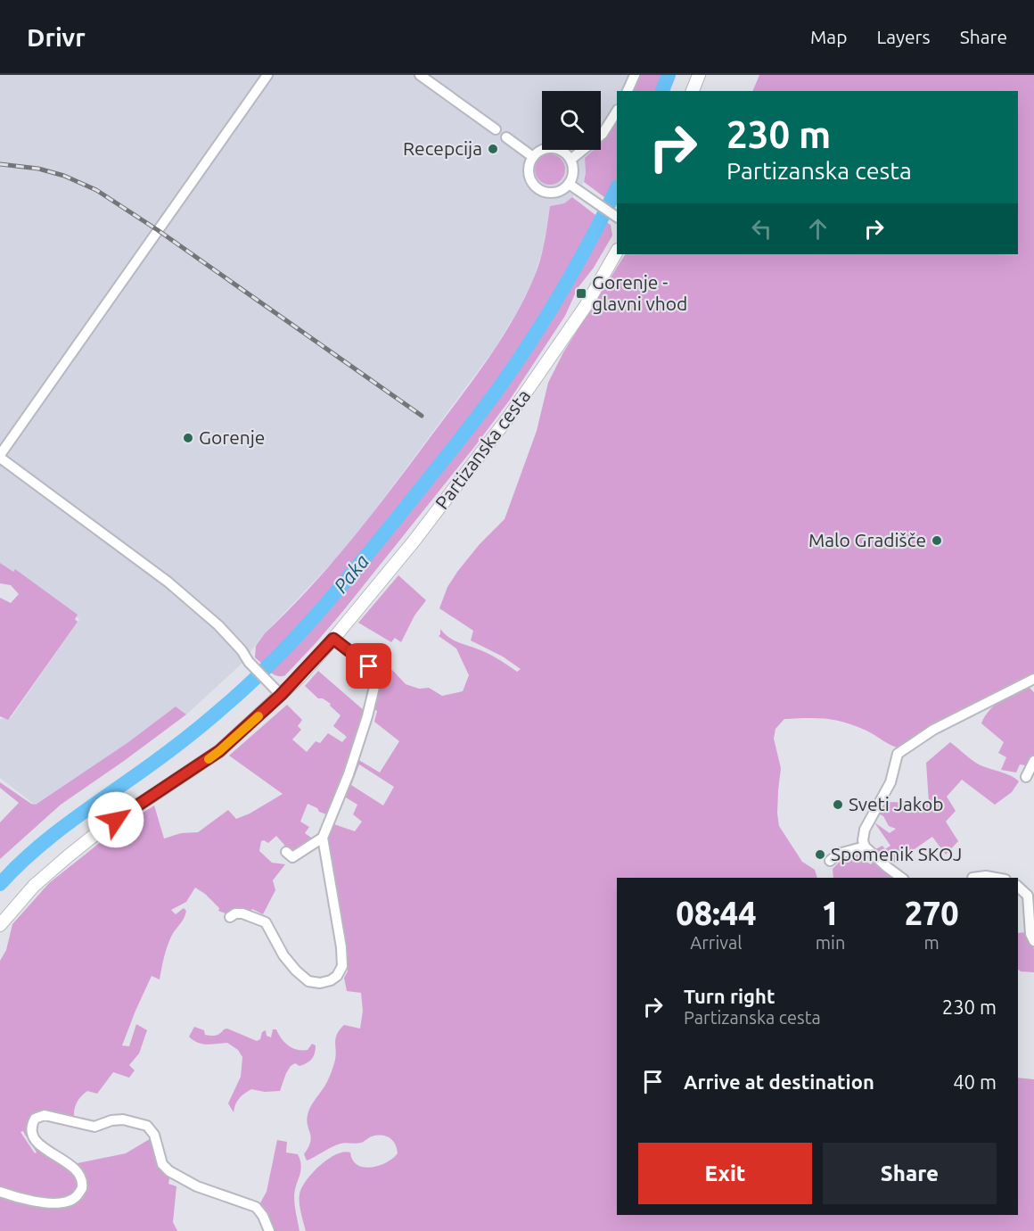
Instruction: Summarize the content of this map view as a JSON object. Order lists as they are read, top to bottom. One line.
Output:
{"streets":{"main road":["Partizanska cesta"]},"water":["Paka"],"places":{"other":["Recepcija","Gorenje","Malo Gradišče","Sveti Jakob","Spomenik SKOJ"],"transit":["Gorenje - glavni vhod"]},"page":{"header":"Drivr","nav":["Map","Layers","Share"],"turn":["230 m","Partizanska cesta"],"eta":["08:44","Arrival","1","min","270","m"],"list":[{"name":"Turn right","note":"Partizanska cesta","value":"230 m"},{"name":"Arrive at destination","value":"40 m"}],"buttons":["Exit","Share"]}}
